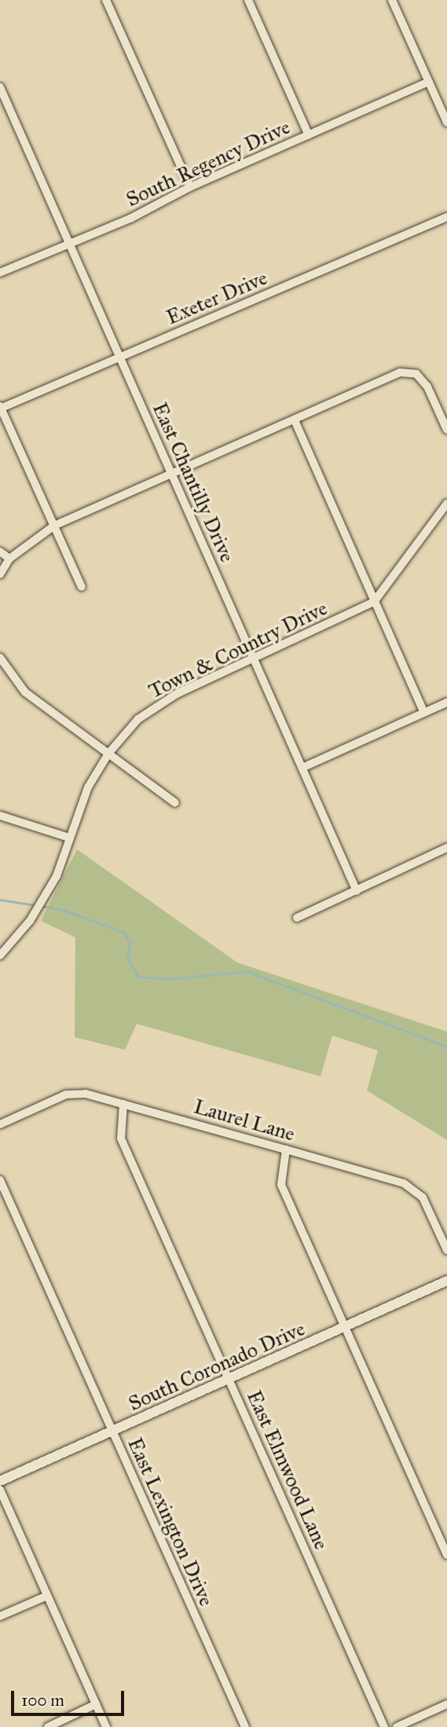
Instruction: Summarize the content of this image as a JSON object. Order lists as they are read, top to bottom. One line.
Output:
{"streets":{"street":["South Regency Drive","Exeter Drive","East Chantilly Drive","Town & Country Drive","Laurel Lane","South Coronado Drive","East Elmwood Lane","East Lexington Drive"]},"crossings":[["South Regency Drive","East Chantilly Drive"],["Exeter Drive","East Chantilly Drive"],["East Chantilly Drive","Town & Country Drive"],["Laurel Lane","East Elmwood Lane"],["South Coronado Drive","East Elmwood Lane"],["South Coronado Drive","East Lexington Drive"]],"scale_bar":"100 m"}
